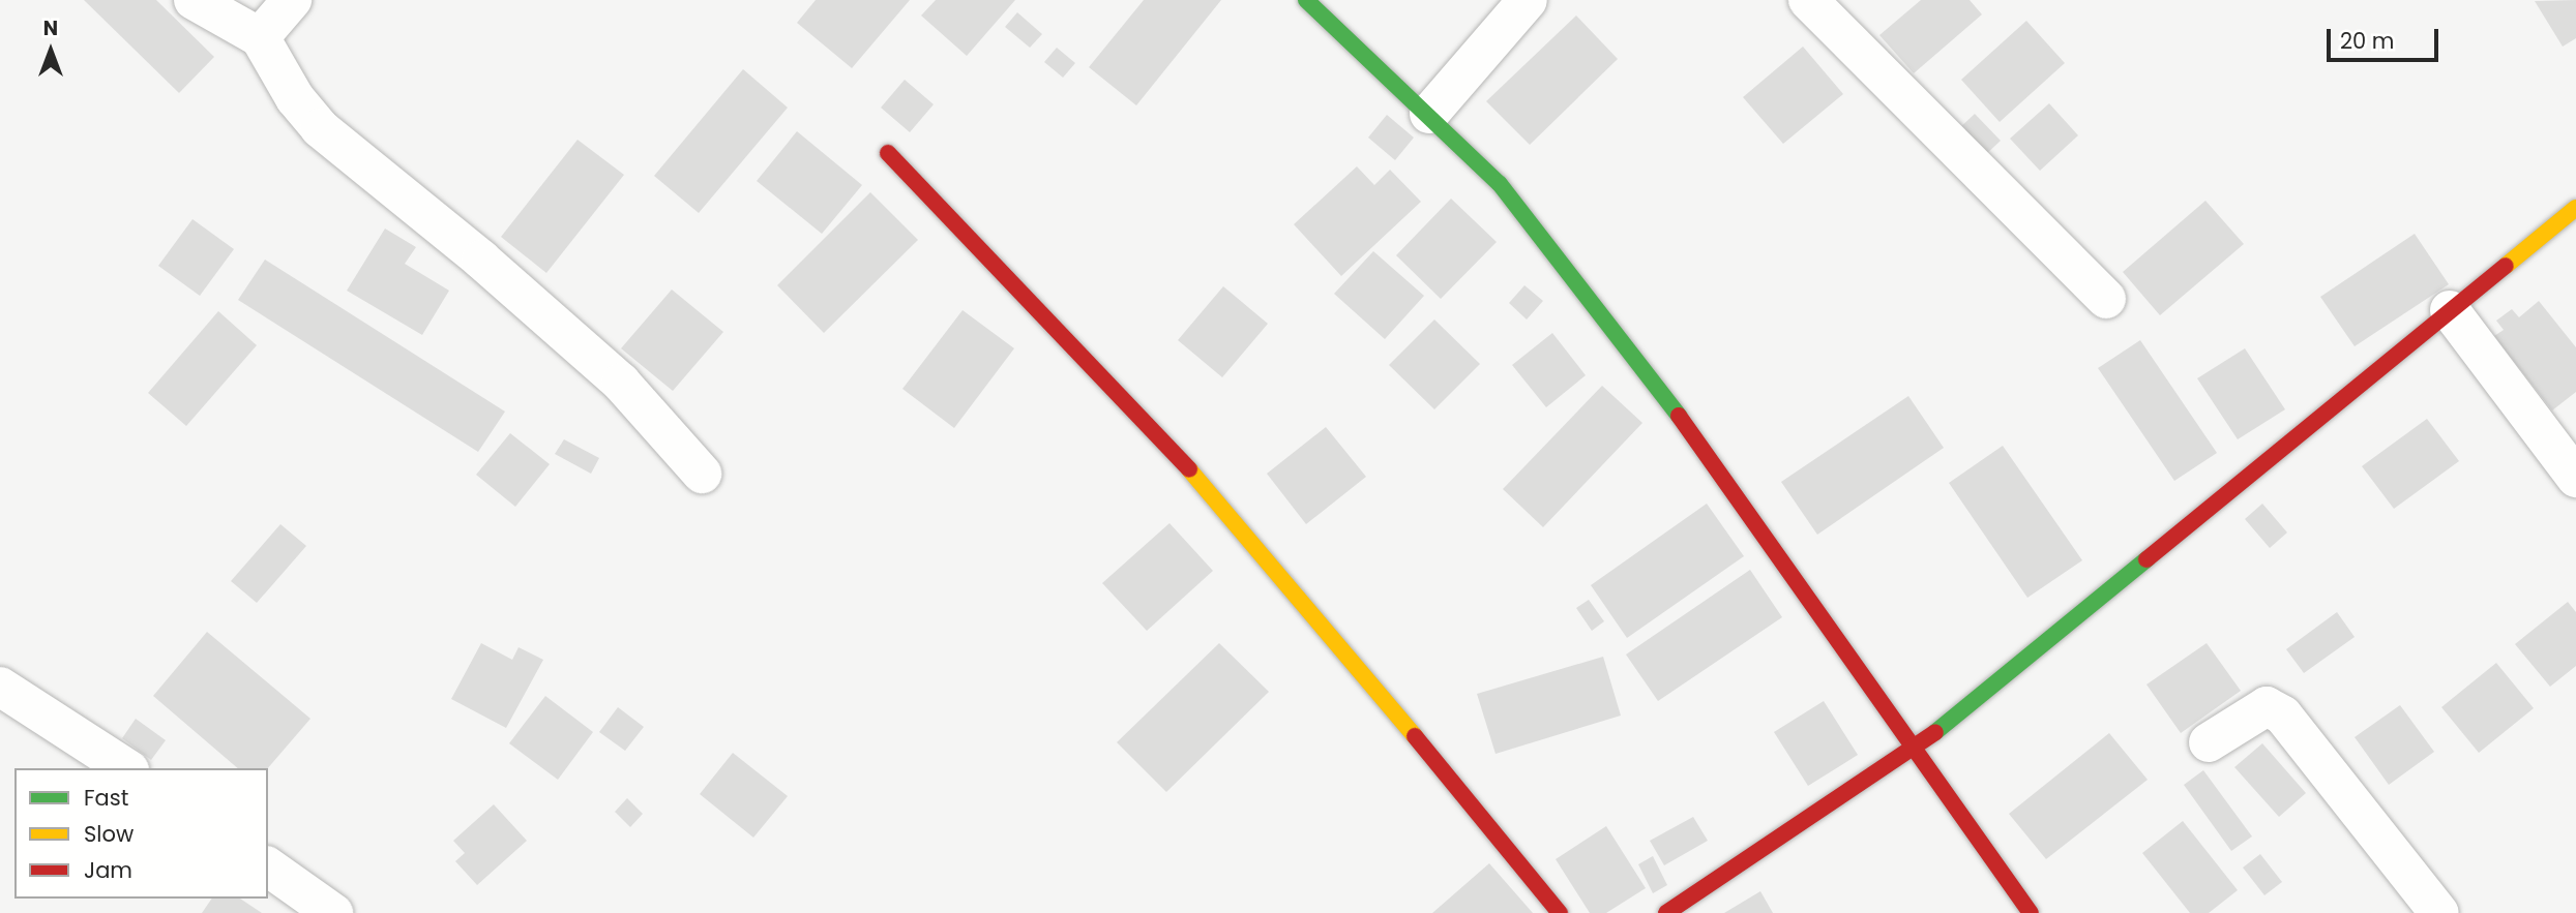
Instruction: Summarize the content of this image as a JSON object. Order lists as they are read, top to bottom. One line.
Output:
{"legend":["Fast","Slow","Jam"],"scale_bar":"20 m","north":"top"}
